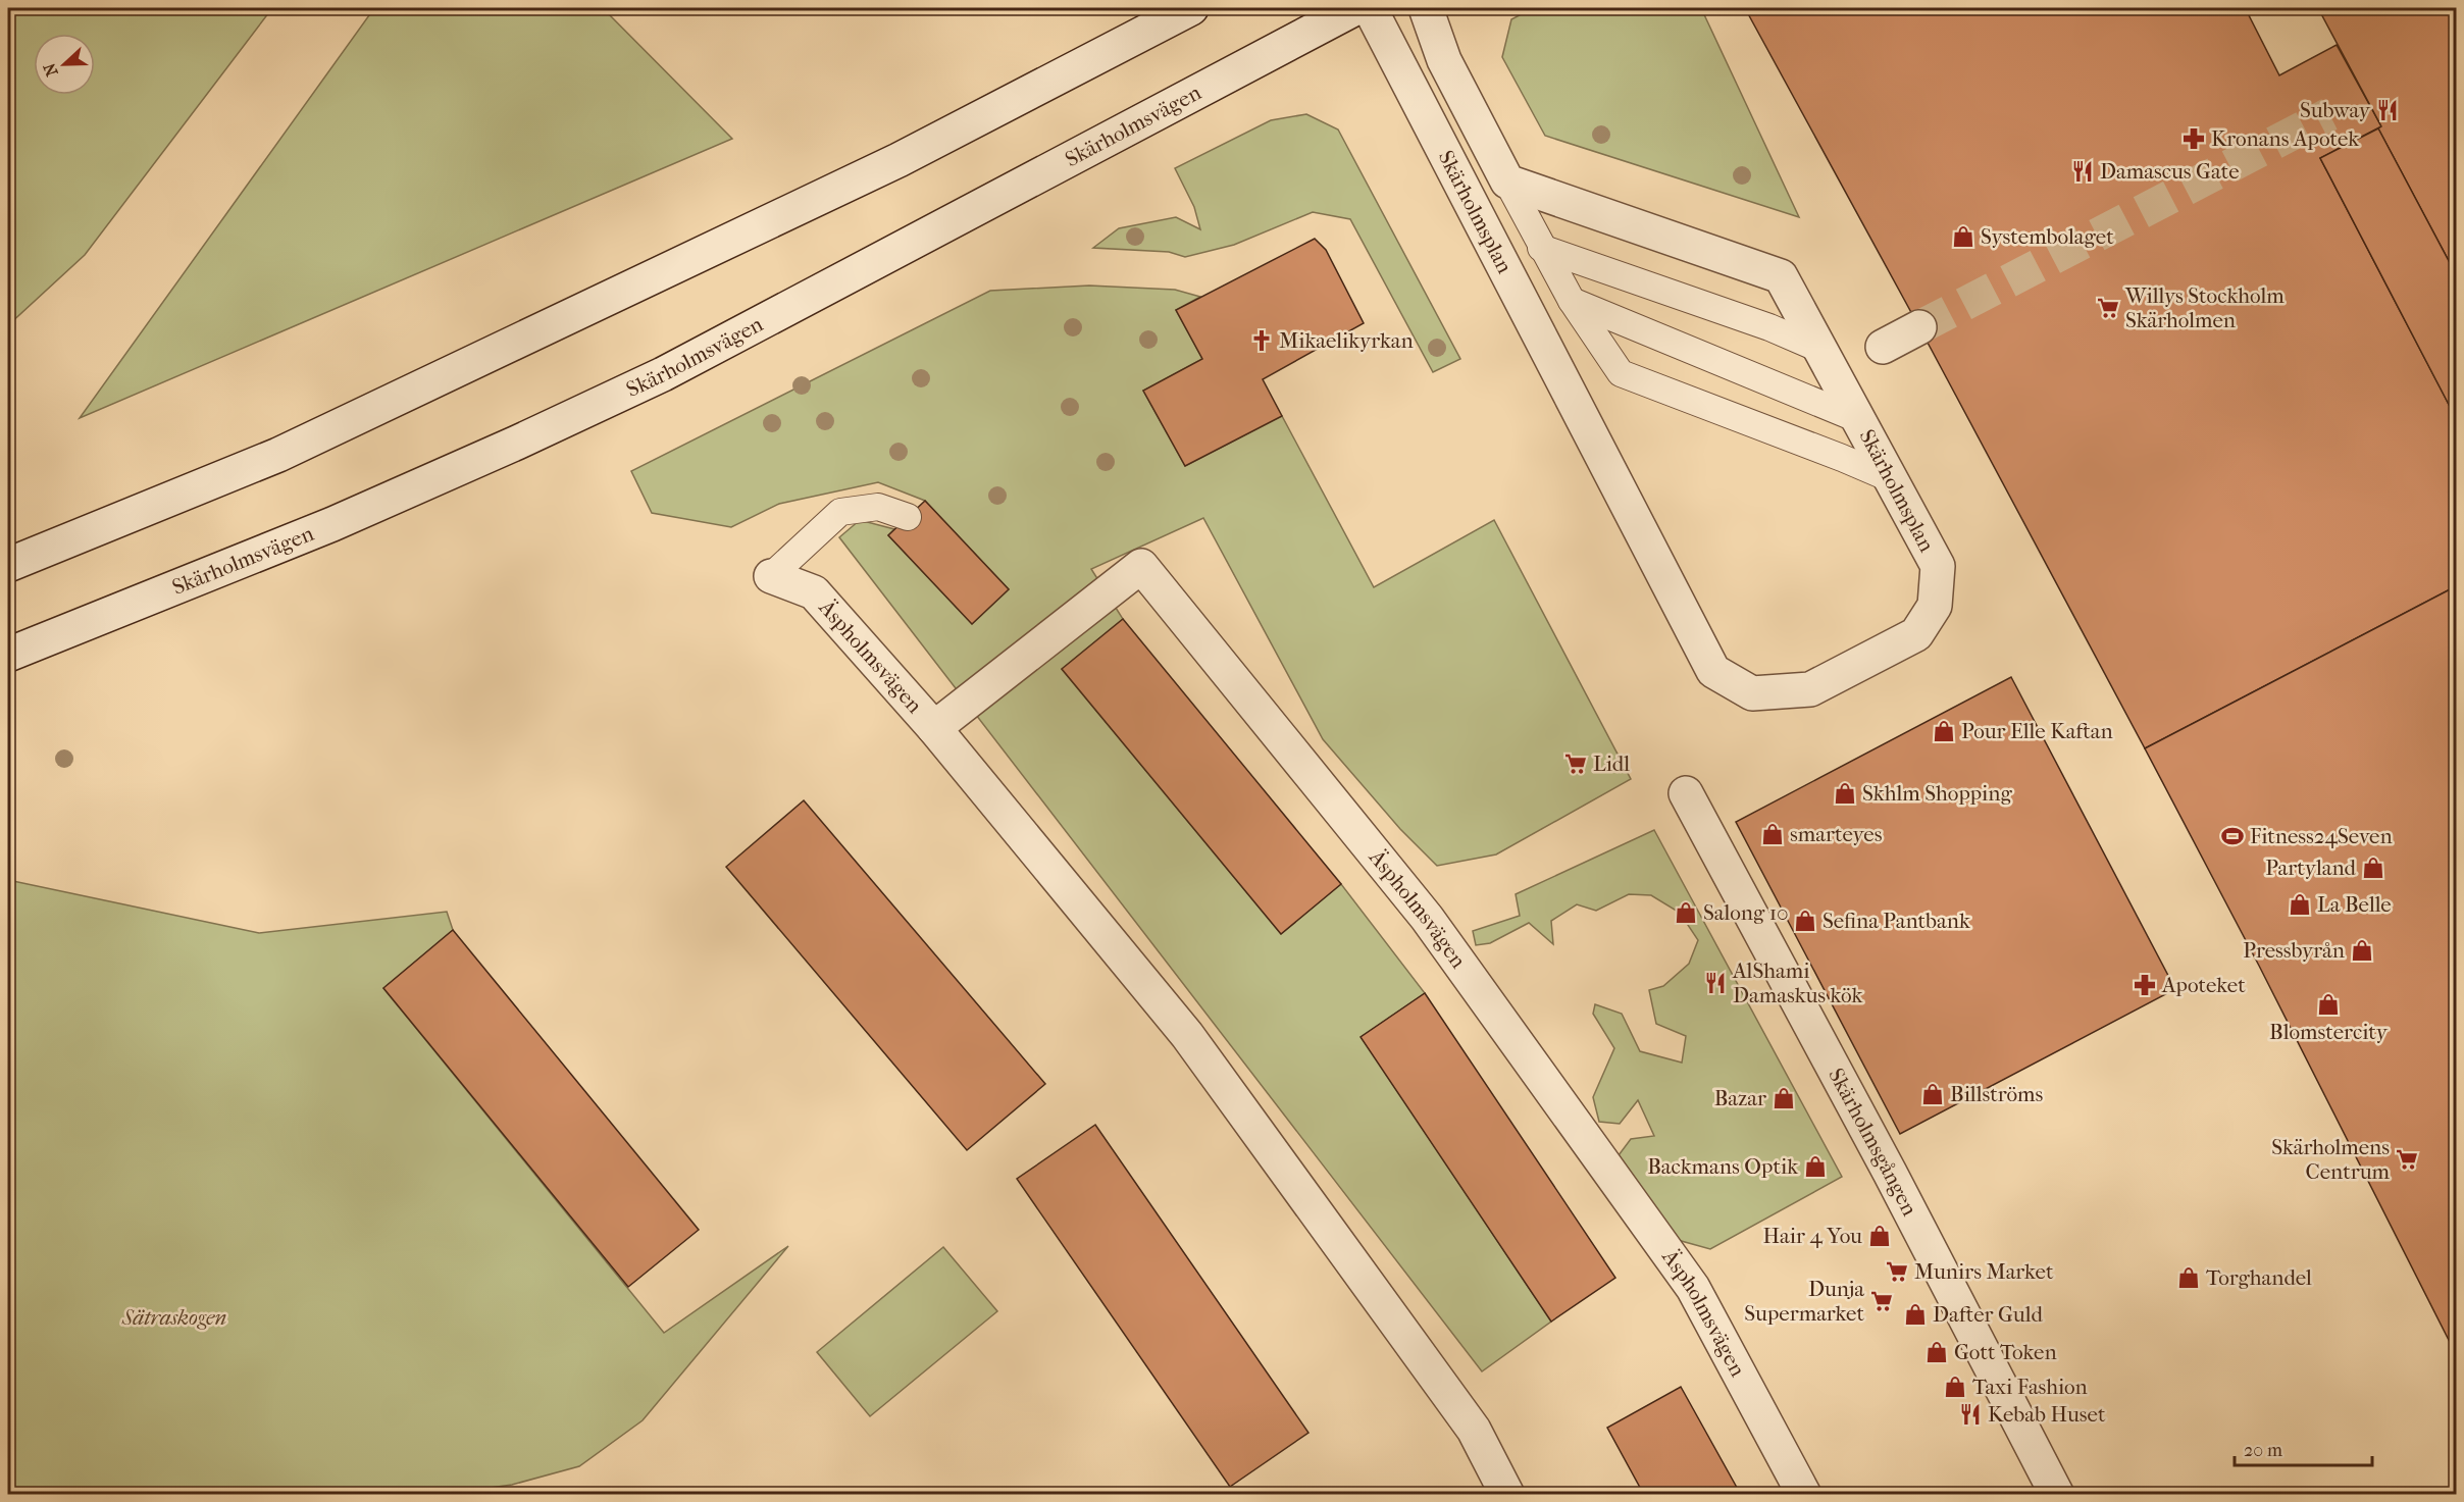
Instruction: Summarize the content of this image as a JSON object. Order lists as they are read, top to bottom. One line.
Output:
{"streets":{"street":["Skärholmsvägen","Skärholmsplan","Äspholmsvägen","Skärholmsgången"]},"parks":["Sätraskogen"],"places":{"restaurant":["Subway","Damascus Gate","AlShami Damaskus kök","Kebab Huset"],"pharmacy":["Kronans Apotek","Apoteket"],"shop":["Systembolaget","Pour Elle Kaftan","Skhlm Shopping","smarteyes","Partyland","La Belle","Salong 10","Sefina Pantbank","Pressbyrån","Blomstercity","Billströms","Bazar","Backmans Optik","Hair 4 You","Torghandel","Dafter Guld","Gott Token","Taxi Fashion"],"supermarket":["Willys Stockholm Skärholmen","Lidl","Skärholmens Centrum","Munirs Market","Dunja Supermarket"],"church":["Mikaelikyrkan"],"sports":["Fitness24Seven"]},"scale_bar":"20 m","north":"left"}
